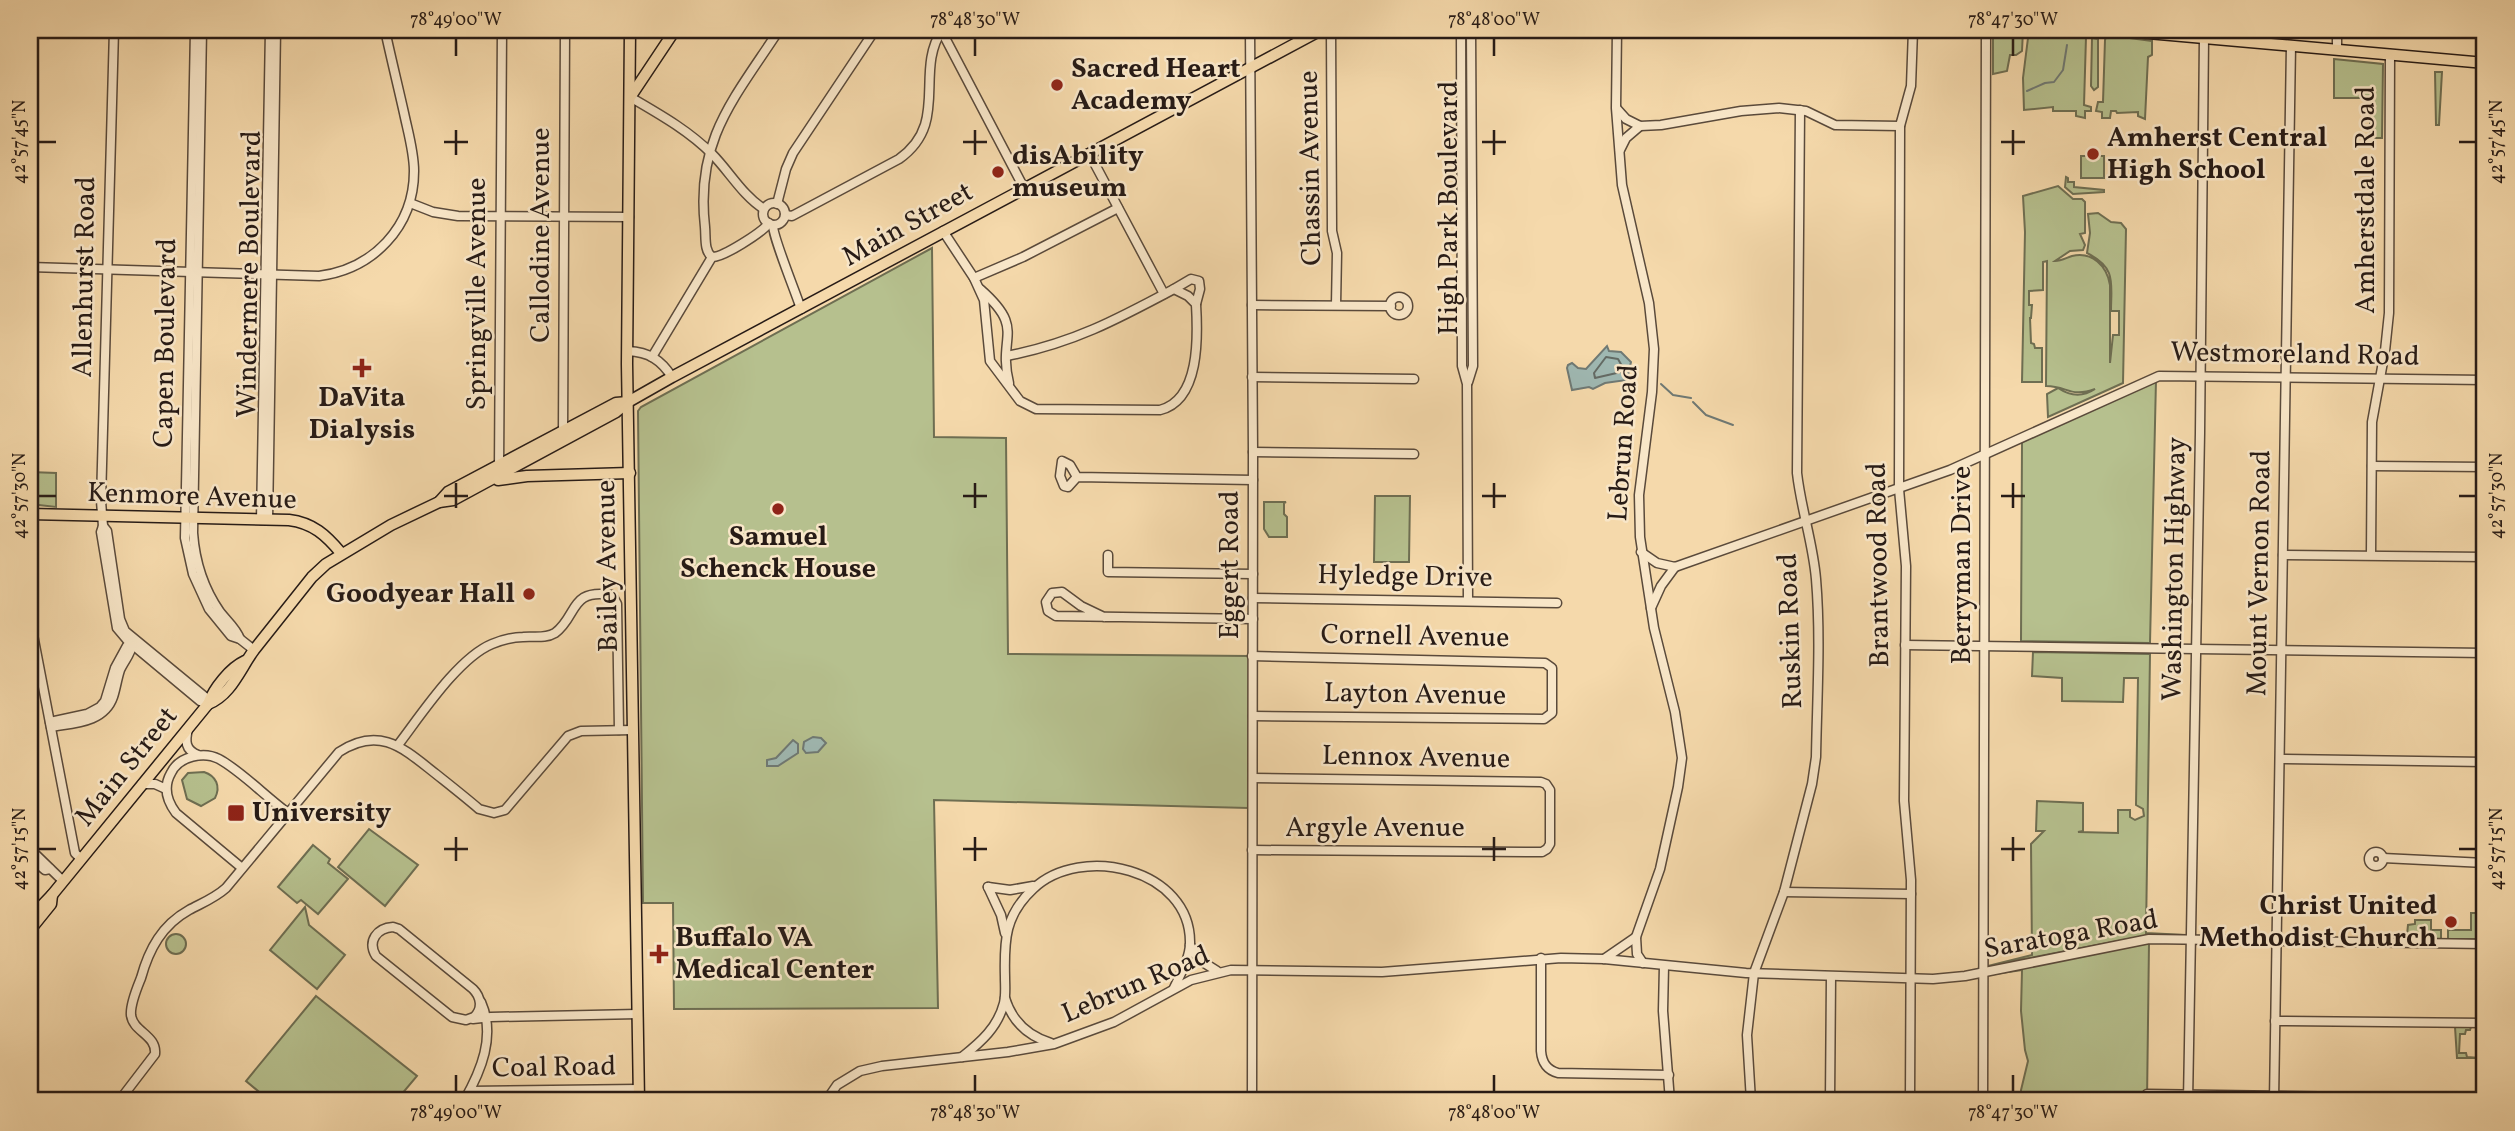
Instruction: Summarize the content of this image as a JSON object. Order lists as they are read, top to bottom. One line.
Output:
{"streets":{"main road":["Main Street","Kenmore Avenue","Bailey Avenue"],"street":["Chassin Avenue","Amherstdale Road","High Park Boulevard","Callodine Avenue","Windermere Boulevard","Allenhurst Road","Springville Avenue","Capen Boulevard","Westmoreland Road","Lebrun Road","Eggert Road","Brantwood Road","Berryman Drive","Washington Highway","Mount Vernon Road","Hyledge Drive","Ruskin Road","Cornell Avenue","Layton Avenue","Lennox Avenue","Argyle Avenue","Saratoga Road","Coal Road"]},"crossings":[["Amherstdale Road","Westmoreland Road"],["High Park Boulevard","Hyledge Drive"],["Main Street","Callodine Avenue"],["Main Street","Allenhurst Road"],["Main Street","Springville Avenue"],["Main Street","Capen Boulevard"],["Main Street","Kenmore Avenue"],["Main Street","Eggert Road"],["Main Street","Bailey Avenue"],["Windermere Boulevard","Kenmore Avenue"],["Allenhurst Road","Kenmore Avenue"],["Capen Boulevard","Kenmore Avenue"],["Westmoreland Road","Brantwood Road"],["Westmoreland Road","Berryman Drive"],["Westmoreland Road","Washington Highway"],["Westmoreland Road","Mount Vernon Road"],["Westmoreland Road","Ruskin Road"],["Lebrun Road","Eggert Road"],["Lebrun Road","Saratoga Road"],["Eggert Road","Hyledge Drive"],["Eggert Road","Cornell Avenue"],["Eggert Road","Layton Avenue"],["Eggert Road","Lennox Avenue"],["Eggert Road","Argyle Avenue"],["Brantwood Road","Saratoga Road"],["Berryman Drive","Saratoga Road"],["Bailey Avenue","Coal Road"],["Washington Highway","Saratoga Road"],["Mount Vernon Road","Saratoga Road"],["Ruskin Road","Saratoga Road"],["Cornell Avenue","Layton Avenue"],["Lennox Avenue","Argyle Avenue"]],"places":{"other":["Sacred Heart Academy","Amherst Central High School","disAbility museum","Samuel Schenck House","Goodyear Hall","Christ United Methodist Church"],"health":["DaVita Dialysis","Buffalo VA Medical Center"],"transit":["University"]},"coordinates":["78°49'00\"W","78°48'30\"W","78°48'00\"W","78°47'30\"W","42°57'45\"N","42°57'30\"N","42°57'15\"N"]}
